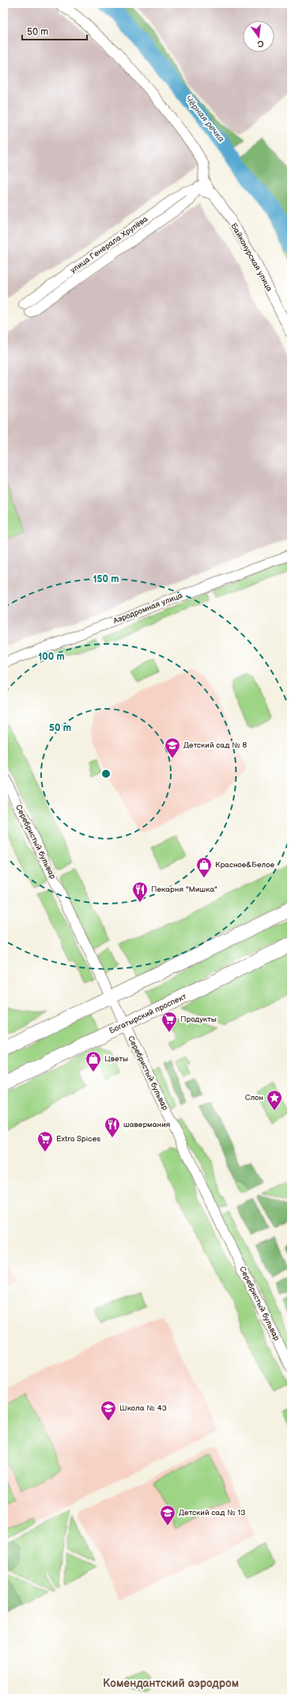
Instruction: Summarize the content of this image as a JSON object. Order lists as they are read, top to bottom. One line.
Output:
{"streets":{"main road":["Богатырский проспект"],"street":["улица Генерала Хрулёва","Байконурская улица","Аэродромная улица","Серебристый бульвар"]},"crossings":[["Серебристый бульвар","Богатырский проспект"]],"districts":["Комендантский аэродром"],"water":["Чёрная речка"],"places":{"school or university":["Детский сад № 8","Школа № 43","Детский сад № 13"],"shop":["Красное&Белое","Цветы"],"restaurant":["Пекарня \"Мишка\"","шавермания"],"supermarket":["Продукты","Extra Spices"],"place":["Слон"]},"scale_bar":"50 m","north":"bottom","rings":["150 m","100 m","50 m"]}
